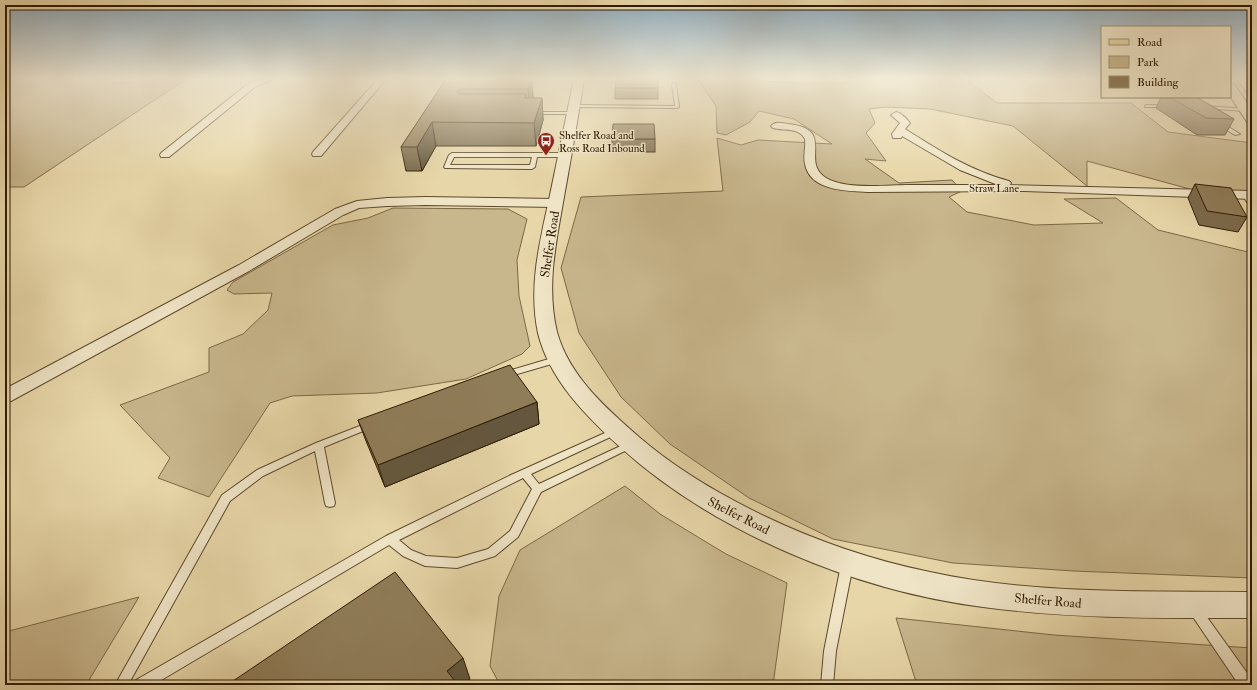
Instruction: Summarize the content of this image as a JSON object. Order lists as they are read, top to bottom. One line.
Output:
{"streets":{"street":["Straw Lane","Shelfer Road"]},"places":{"bus stop":["Shelfer Road and Ross Road Inbound"]},"legend":["Road","Park","Building"]}
